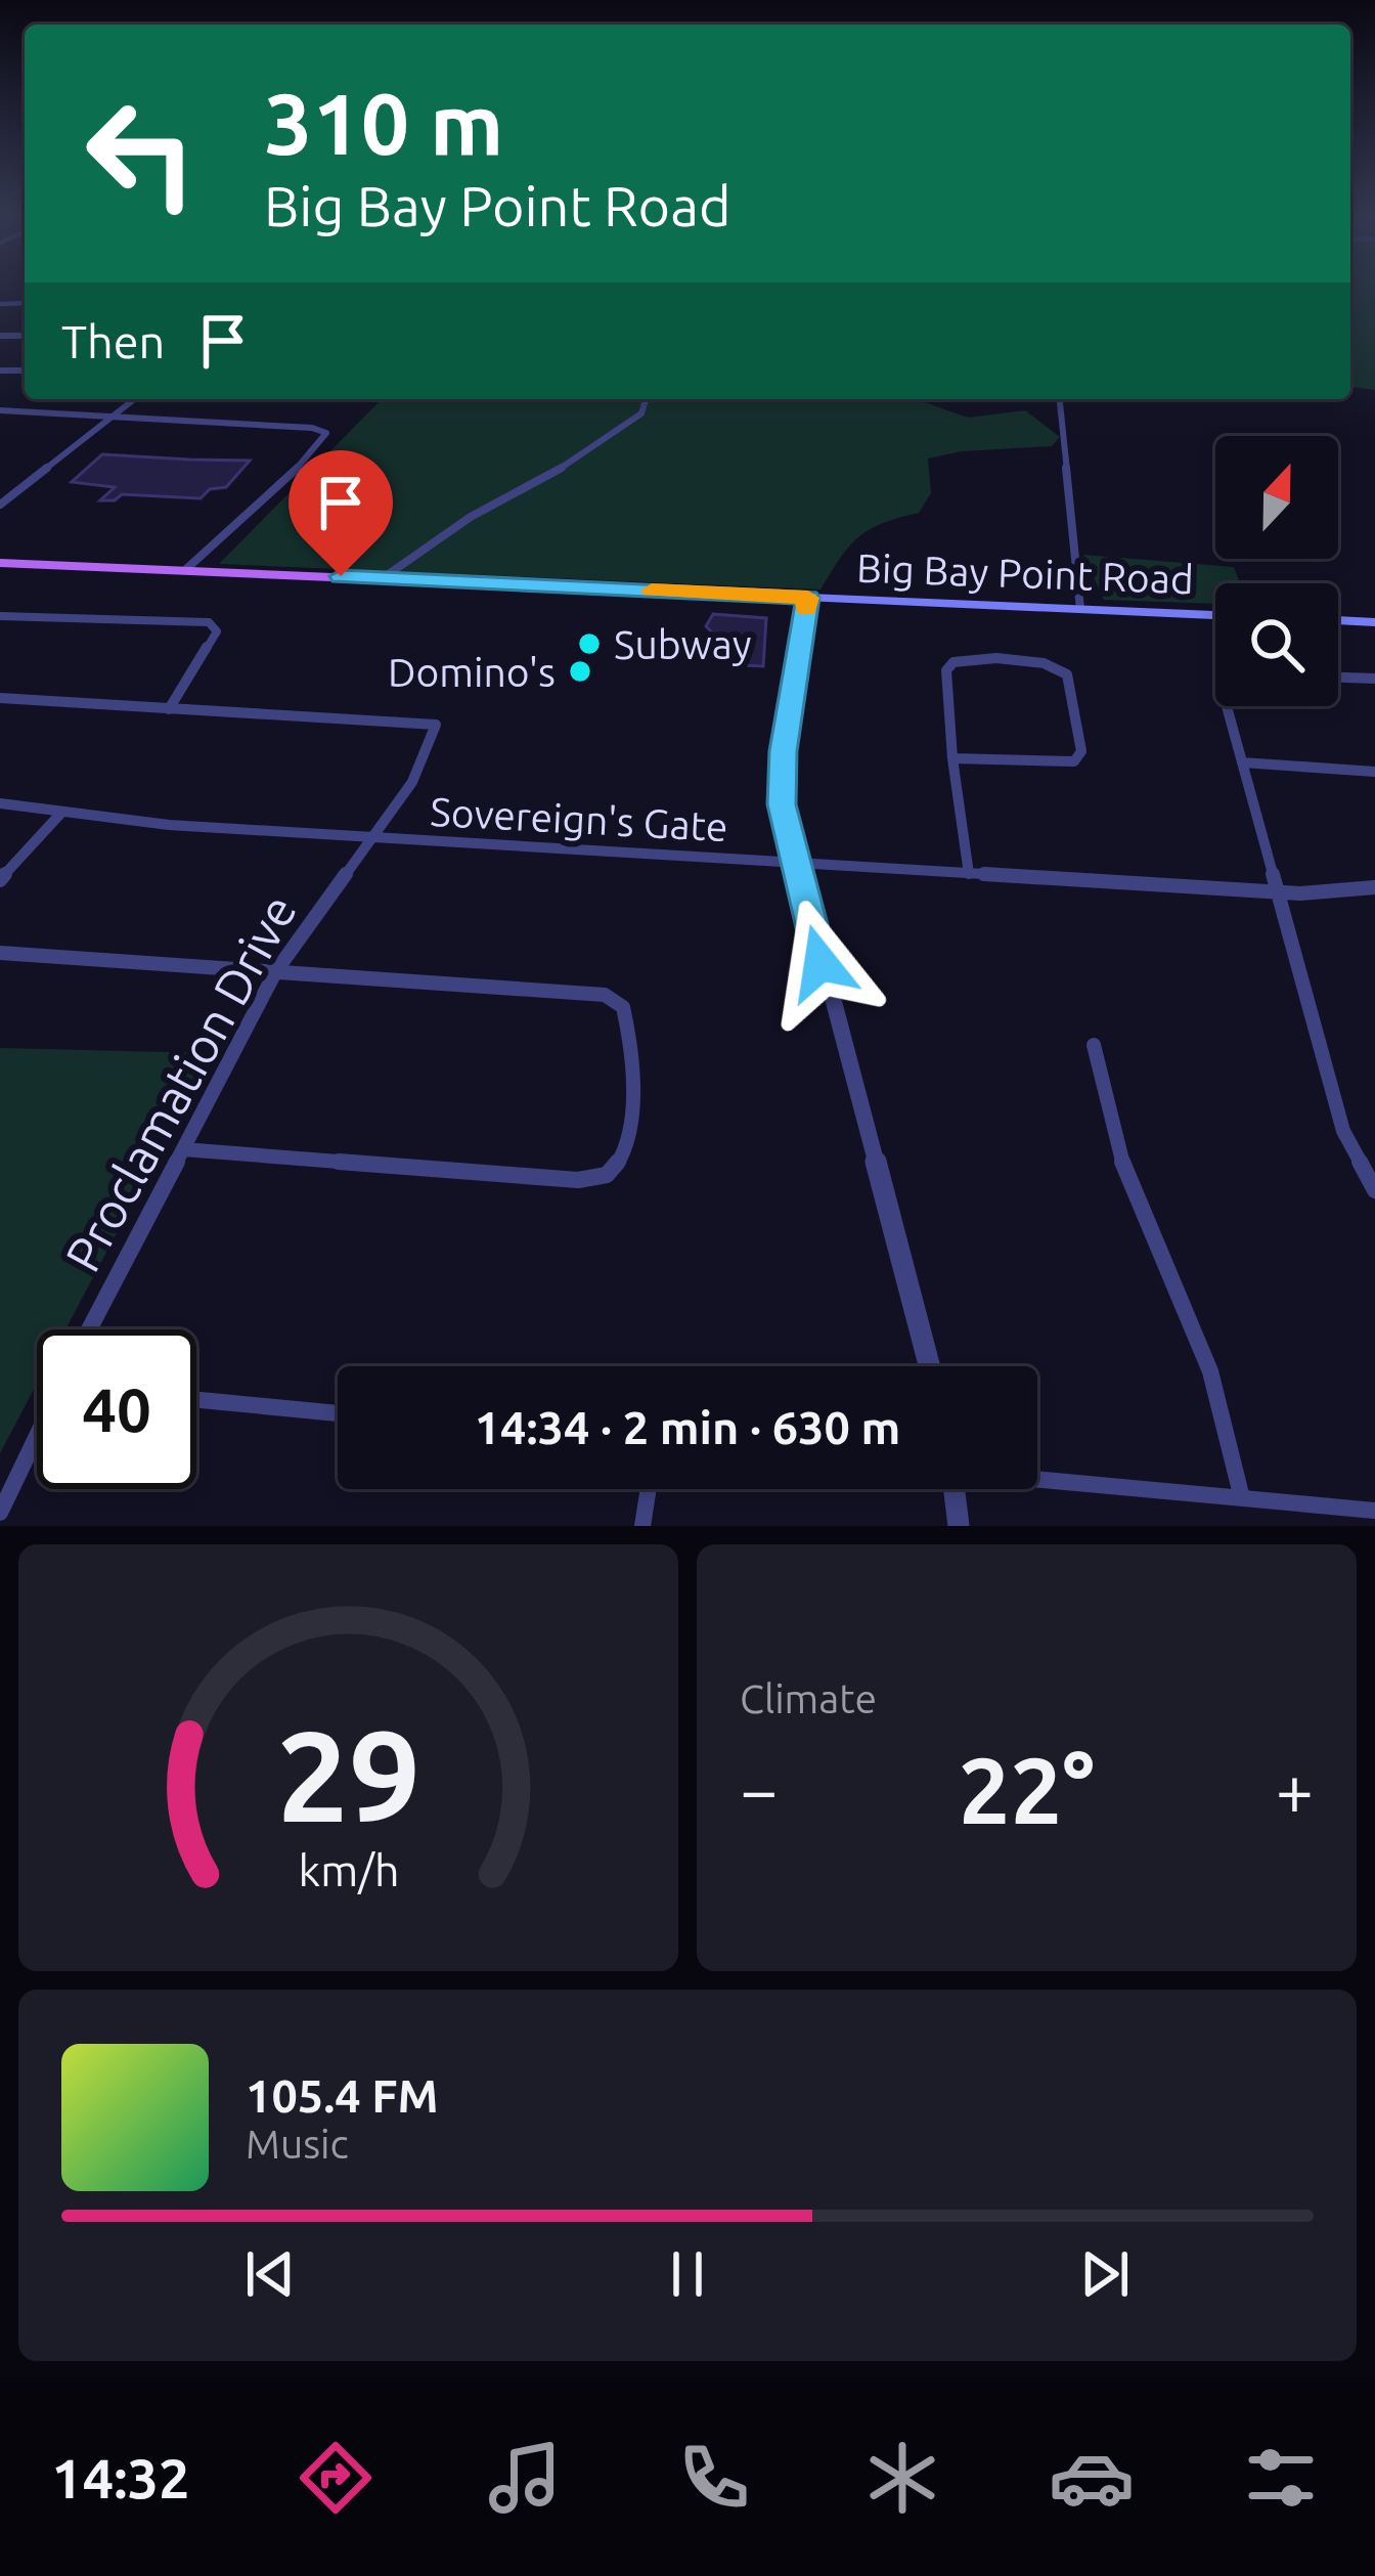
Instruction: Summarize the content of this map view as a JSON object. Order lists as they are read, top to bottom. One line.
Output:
{"streets":{"main road":["Big Bay Point Road"],"street":["Sovereign's Gate","Proclamation Drive"]},"crossings":[["Sovereign's Gate","Proclamation Drive"]],"places":["Subway","Domino's"],"north":"top","page":{"turn":["310 m","Big Bay Point Road"],"then":"Then","limit":"40","trip":"14:34 · 2 min · 630 m","tile":"Climate","heat":["−","22°","+"],"song":["105.4 FM","Music"],"tabs":"14:32","gauge":["29","km/h"]}}
